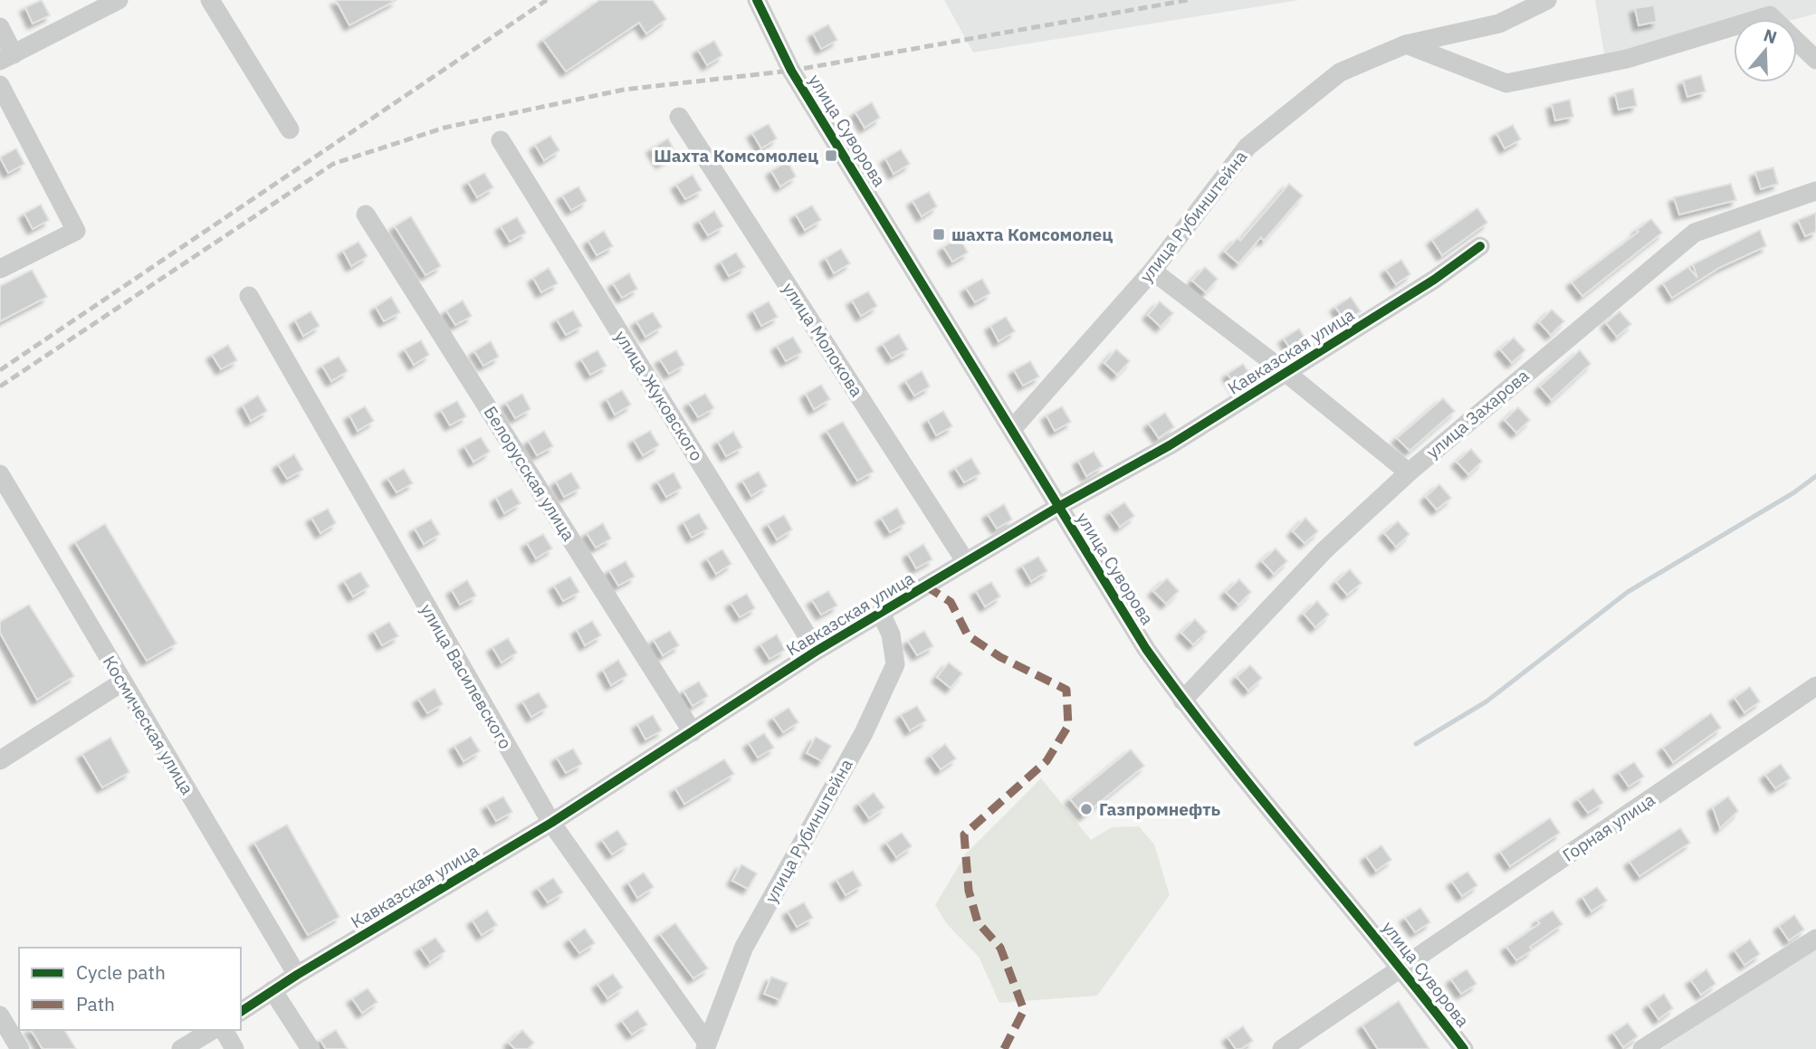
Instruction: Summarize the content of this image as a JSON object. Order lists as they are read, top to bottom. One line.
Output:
{"streets":{"street":["улица Суворова","улица Рубинштейна","улица Молокова","Кавказская улица","улица Жуковского","улица Захарова","Белорусская улица","улица Василевского","Космическая улица","Горная улица"]},"crossings":[["улица Суворова","улица Рубинштейна"],["улица Суворова","Кавказская улица"],["улица Суворова","улица Захарова"],["улица Суворова","Горная улица"],["улица Рубинштейна","Кавказская улица"],["улица Рубинштейна","улица Василевского"],["улица Молокова","Кавказская улица"],["Кавказская улица","улица Жуковского"],["Кавказская улица","Белорусская улица"],["Кавказская улица","улица Василевского"],["Кавказская улица","Космическая улица"]],"places":{"transit":["Шахта Комсомолец","шахта Комсомолец"],"other":["Газпромнефть"]},"legend":["Cycle path","Path"],"north":"top"}
